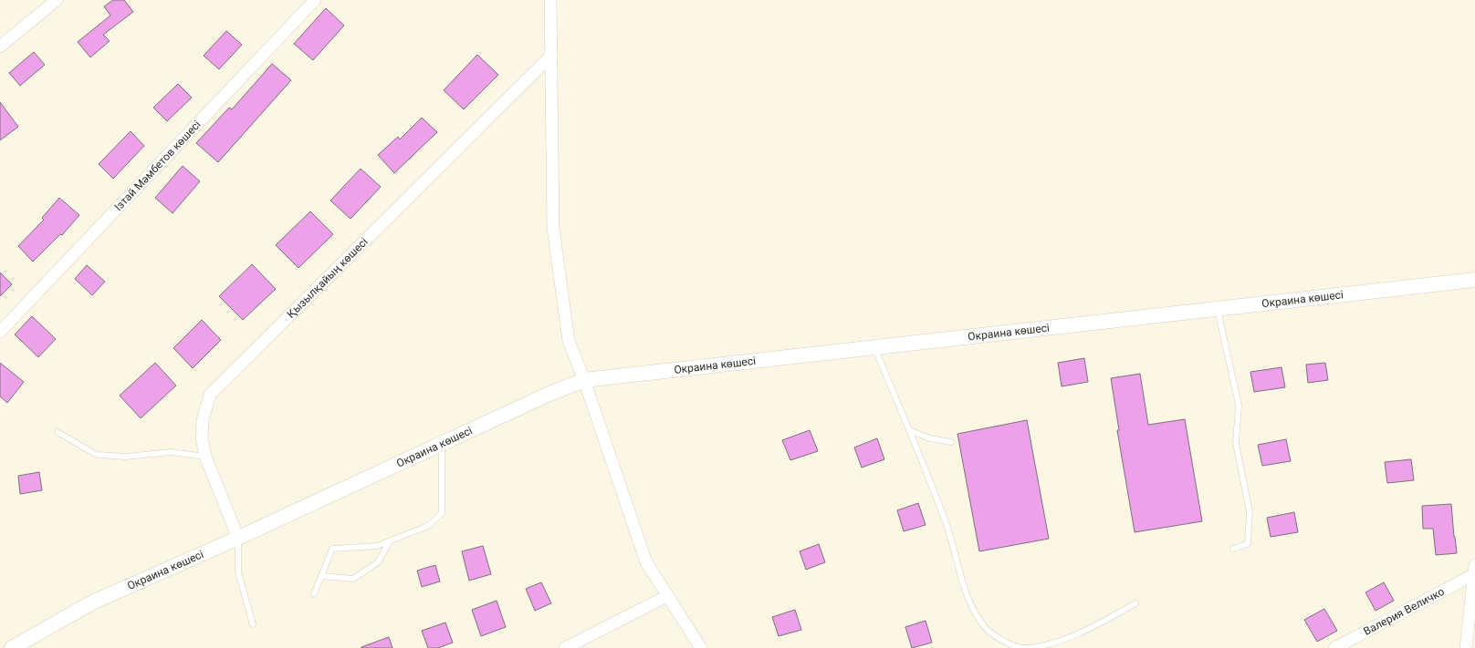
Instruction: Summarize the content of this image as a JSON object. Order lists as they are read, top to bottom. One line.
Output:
{"streets":{"street":["Ізтай Мәмбетов көшесі","Қызылқайың көшесі","Окраина көшесі","Валерия Величко"]},"crossings":[["Қызылқайың көшесі","Окраина көшесі"]]}
